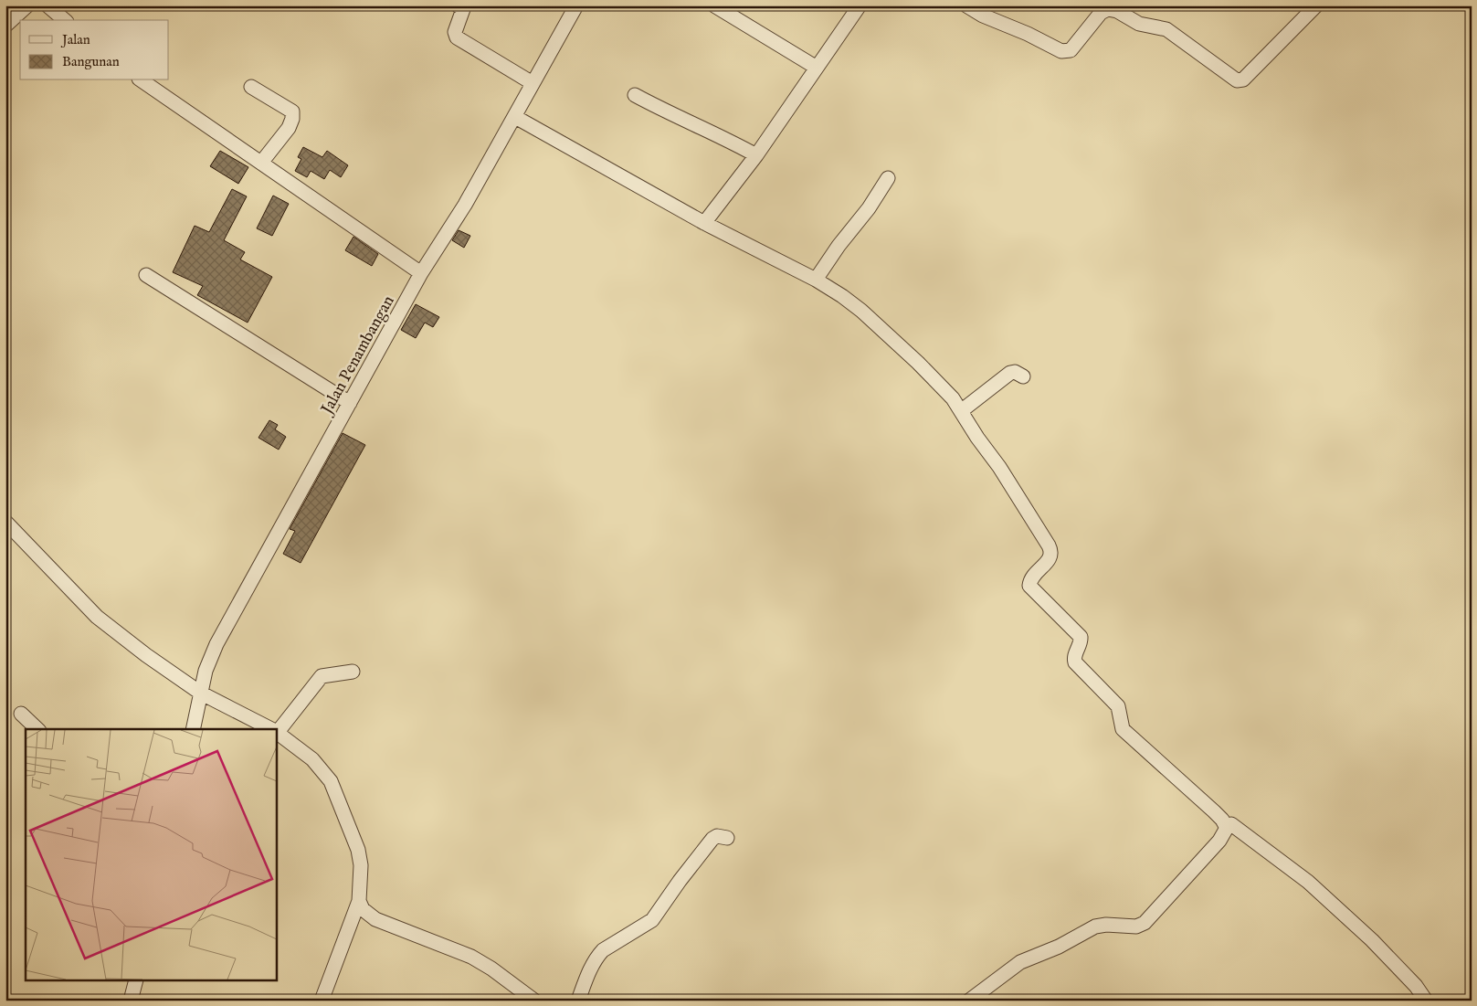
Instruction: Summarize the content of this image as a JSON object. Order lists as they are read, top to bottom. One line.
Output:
{"streets":{"street":["Jalan Penambangan"]},"legend":["Jalan","Bangunan"]}
